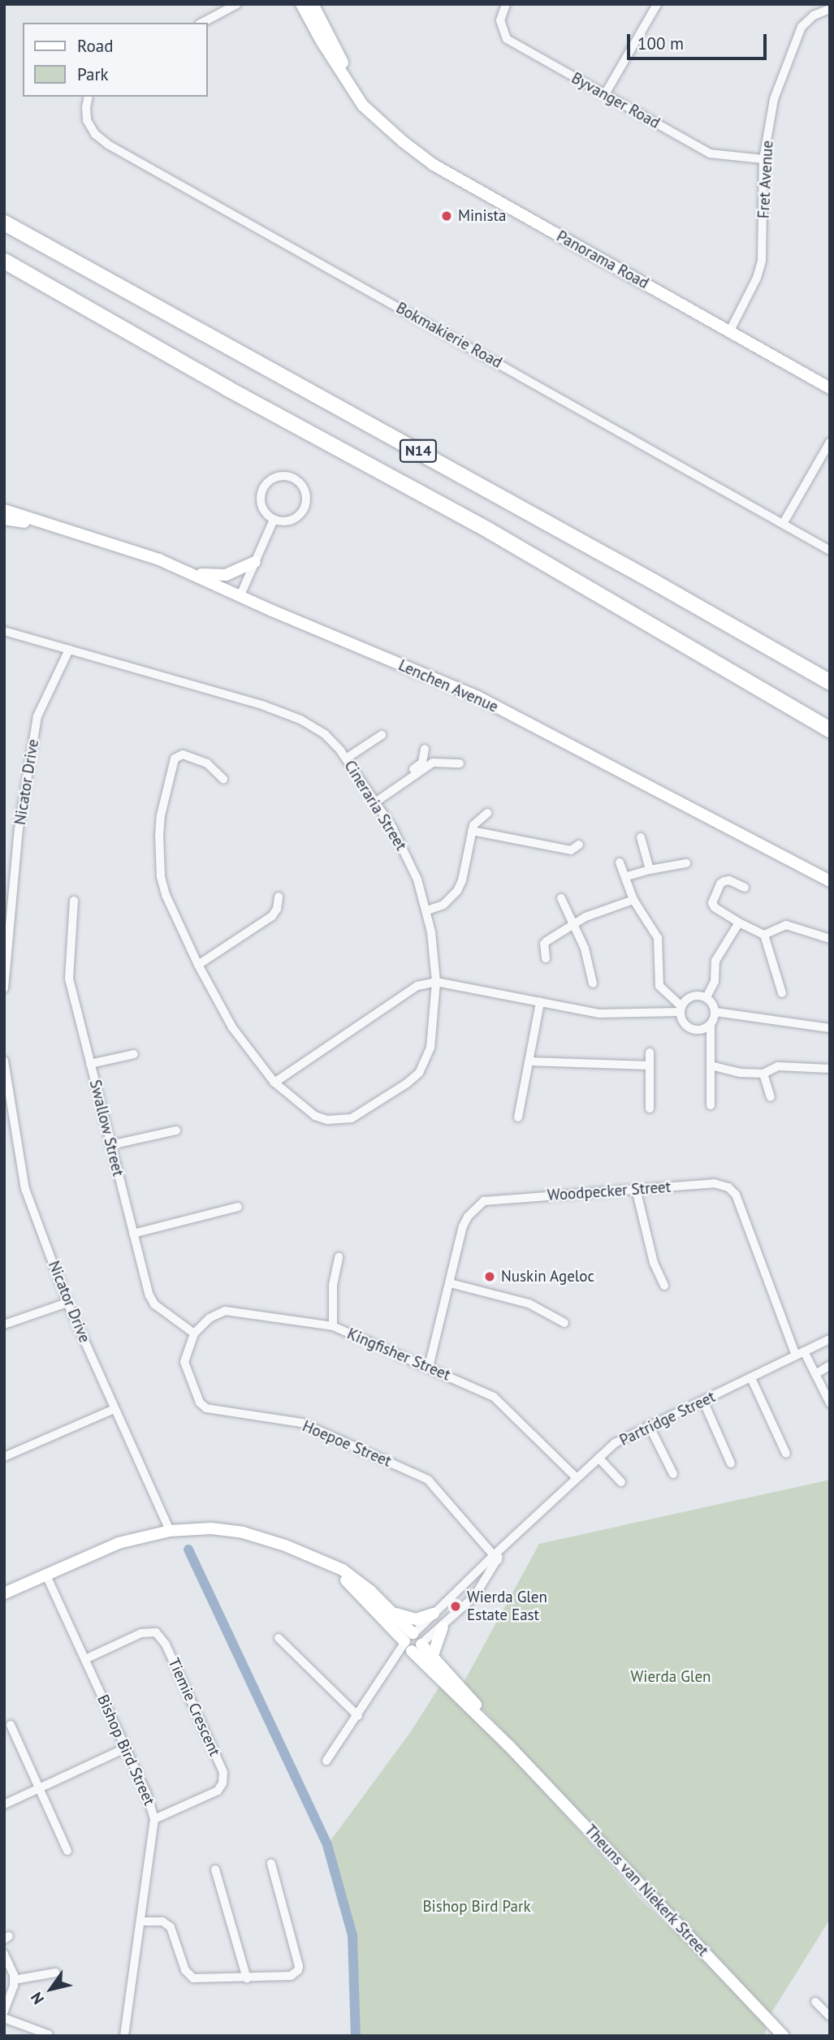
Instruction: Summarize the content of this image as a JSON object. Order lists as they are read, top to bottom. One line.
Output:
{"streets":{"highway":["N14"],"street":["Byvanger Road","Fret Avenue","Panorama Road","Bokmakierie Road","Lenchen Avenue","Nicator Drive","Cineraria Street","Swallow Street","Woodpecker Street","Kingfisher Street","Partridge Street","Hoepoe Street","Tiemie Crescent","Bishop Bird Street","Theuns van Niekerk Street"]},"crossings":[["Byvanger Road","Fret Avenue"],["Fret Avenue","Panorama Road"],["Nicator Drive","Cineraria Street"],["Nicator Drive","Theuns van Niekerk Street"],["Swallow Street","Kingfisher Street"],["Swallow Street","Hoepoe Street"],["Woodpecker Street","Kingfisher Street"],["Woodpecker Street","Partridge Street"],["Kingfisher Street","Partridge Street"],["Kingfisher Street","Hoepoe Street"],["Partridge Street","Hoepoe Street"],["Partridge Street","Theuns van Niekerk Street"],["Tiemie Crescent","Bishop Bird Street"],["Bishop Bird Street","Theuns van Niekerk Street"]],"parks":["Wierda Glen","Bishop Bird Park"],"places":["Minista","Nuskin Ageloc","Wierda Glen Estate East"],"legend":["Road","Park"],"scale_bar":"100 m","north":"bottom left"}
